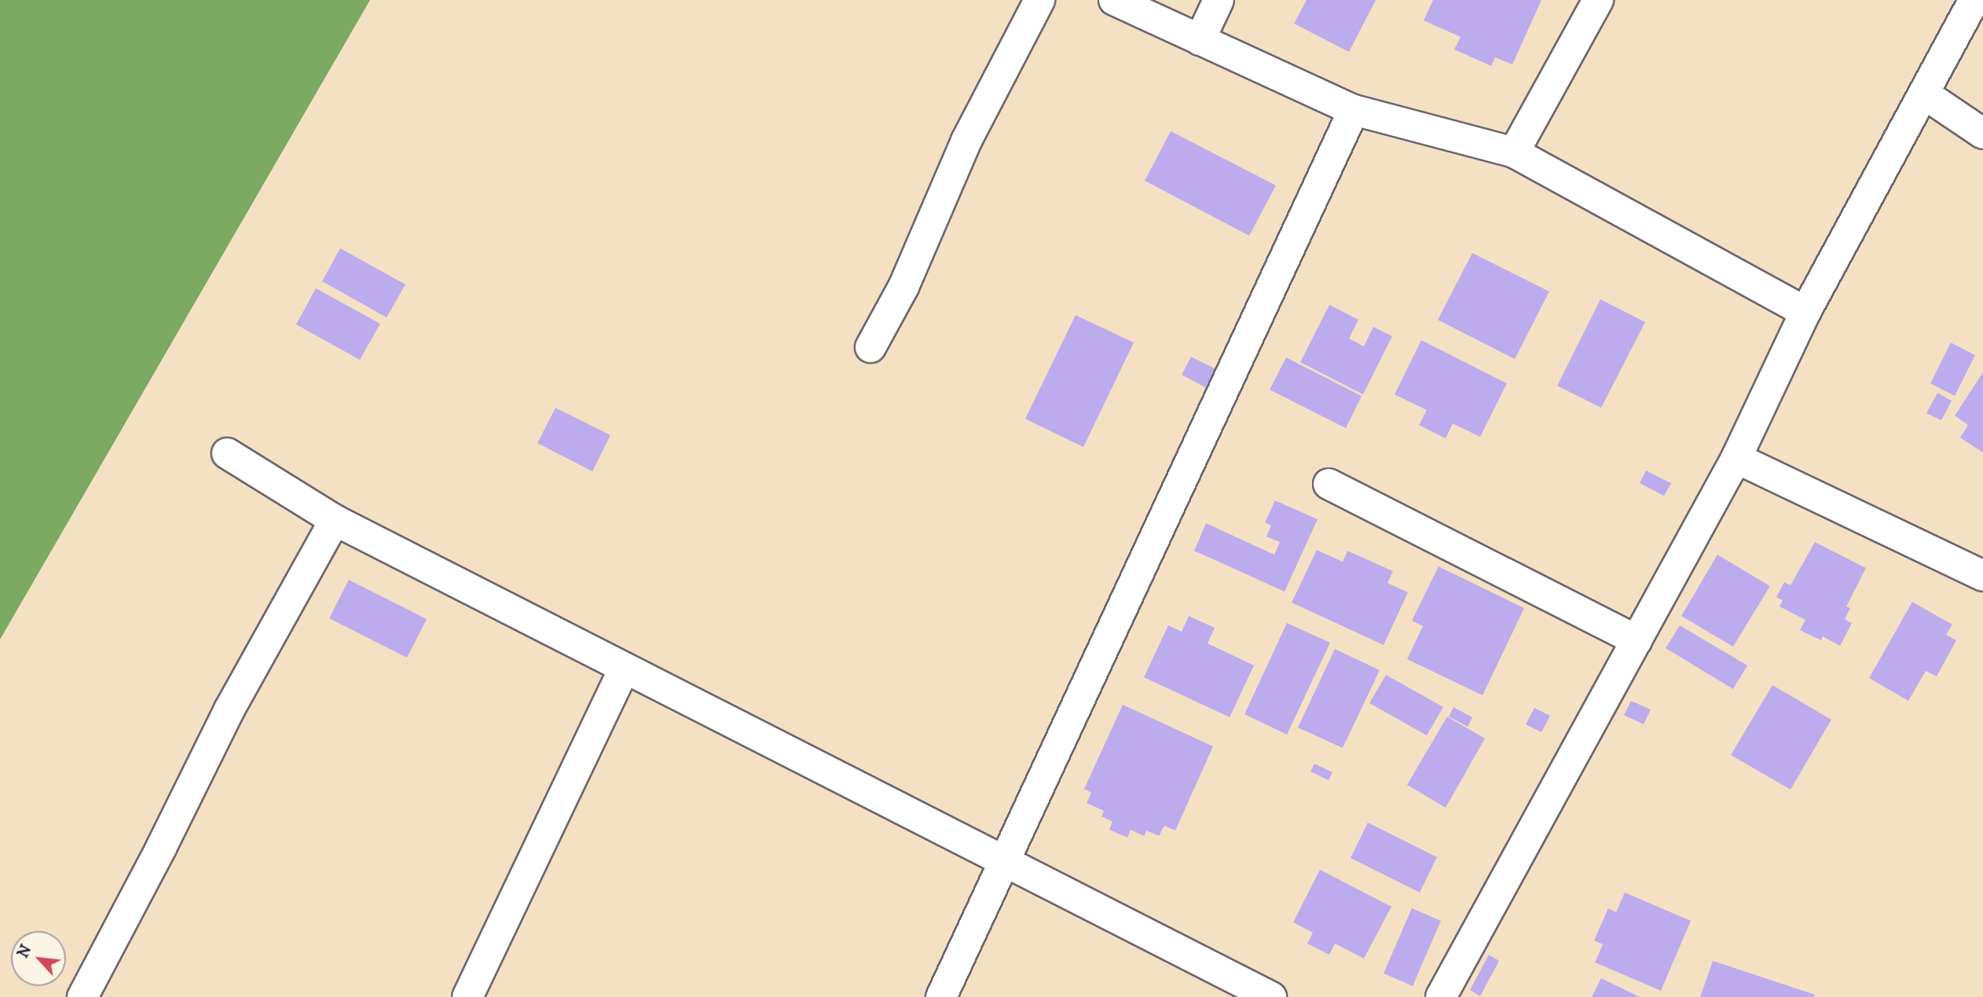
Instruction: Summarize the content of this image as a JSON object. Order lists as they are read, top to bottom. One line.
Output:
{"north":"top left"}
